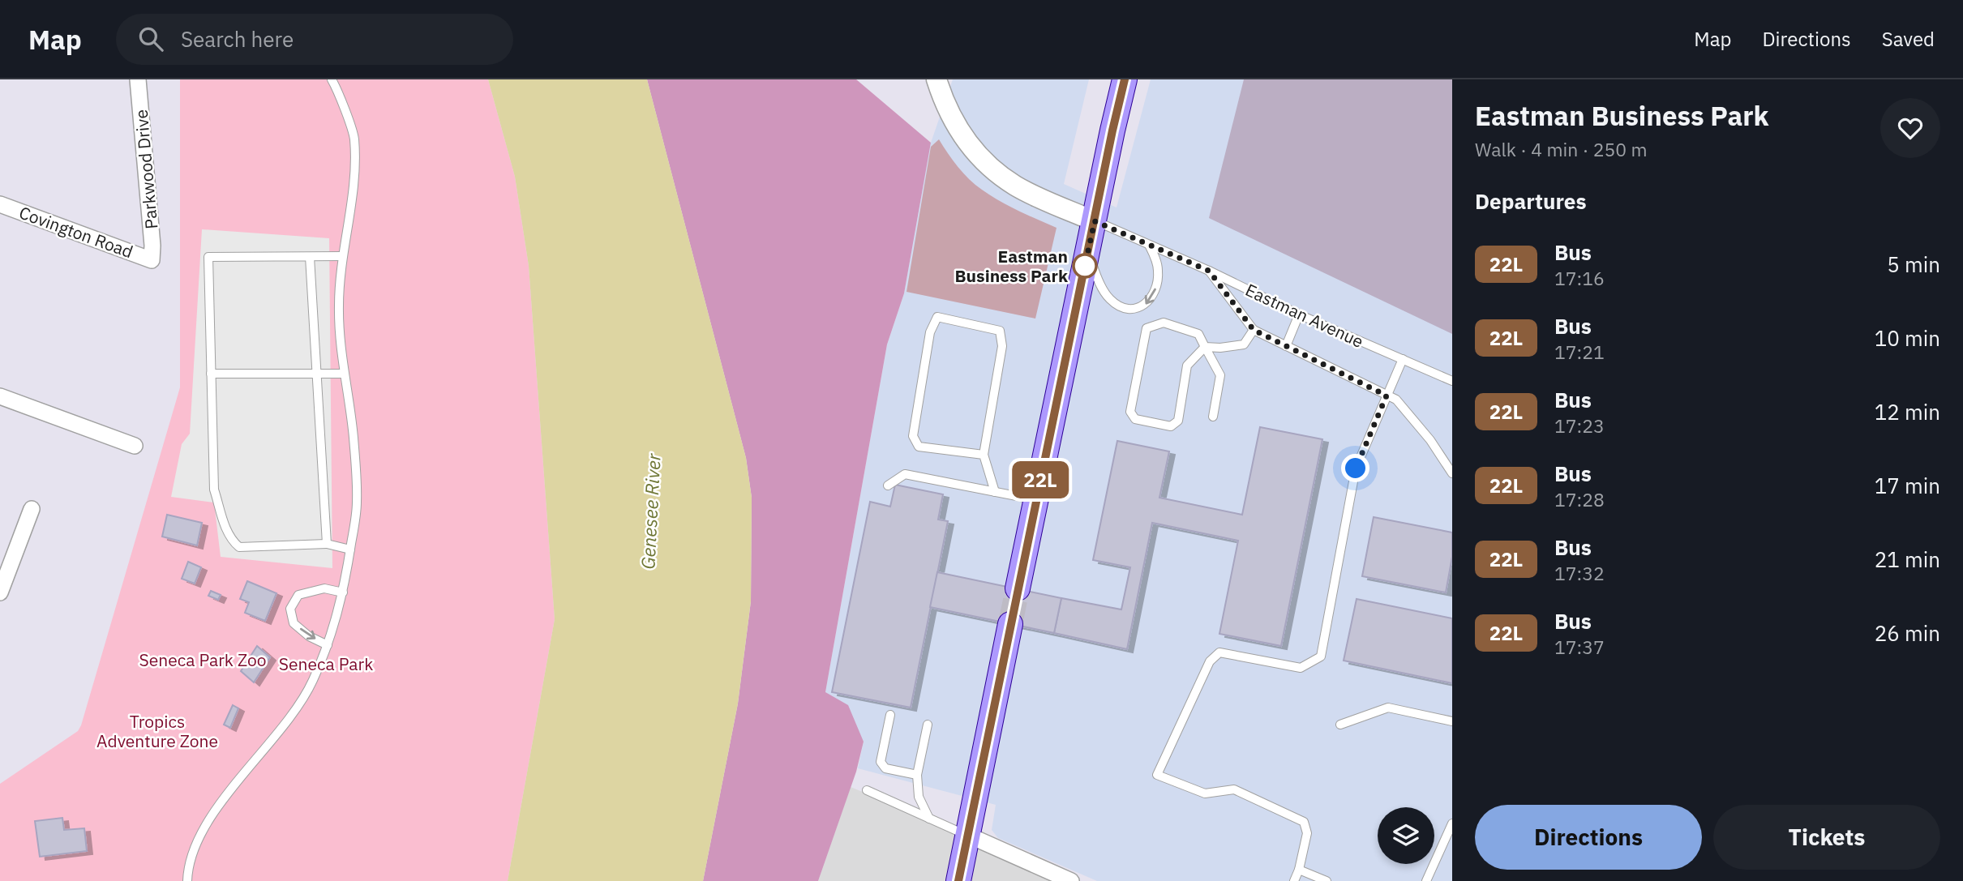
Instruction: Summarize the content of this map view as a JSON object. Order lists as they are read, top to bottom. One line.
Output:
{"streets":{"street":["Parkwood Drive","Covington Road"],"lane":["Eastman Avenue"]},"crossings":[["Parkwood Drive","Covington Road"]],"water":["Genesee River"],"parks":["Seneca Park Zoo","Seneca Park","Tropics Adventure Zone"],"places":["Eastman Business Park"],"lines":["bus line 22L"],"page":{"header":"Map","search":"Search here","nav":["Map","Directions","Saved"],"on_map":"22L","heading":[["Eastman Business Park","Walk · 4 min · 250 m"],"Departures"],"list":[{"mark":"22L","name":"Bus","note":"17:16","value":"5 min"},{"mark":"22L","name":"Bus","note":"17:21","value":"10 min"},{"mark":"22L","name":"Bus","note":"17:23","value":"12 min"},{"mark":"22L","name":"Bus","note":"17:28","value":"17 min"},{"mark":"22L","name":"Bus","note":"17:32","value":"21 min"},{"mark":"22L","name":"Bus","note":"17:37","value":"26 min"}],"buttons":["Directions","Tickets"]}}
